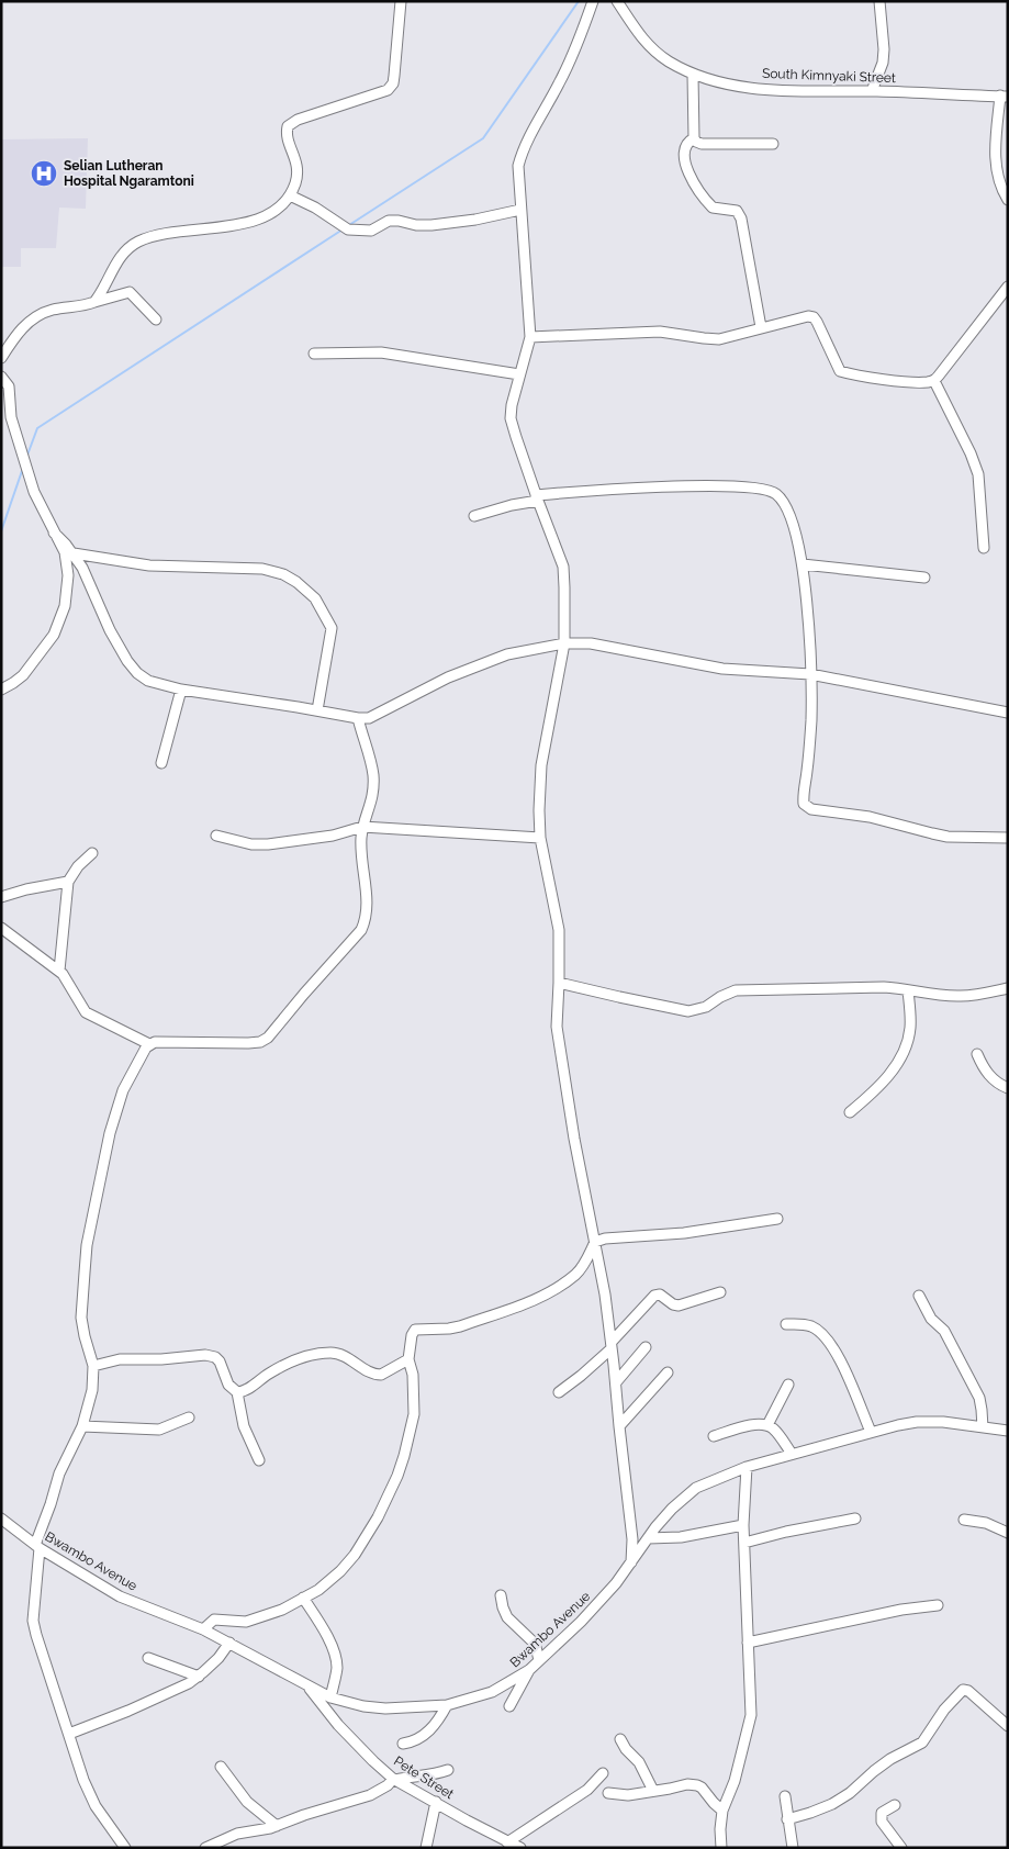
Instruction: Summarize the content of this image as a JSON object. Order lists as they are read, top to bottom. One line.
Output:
{"streets":{"street":["South Kimnyaki Street","Bwambo Avenue","Pete Street"]},"crossings":[["Bwambo Avenue","Pete Street"]],"places":{"hospital":["Selian Lutheran Hospital Ngaramtoni"]}}
